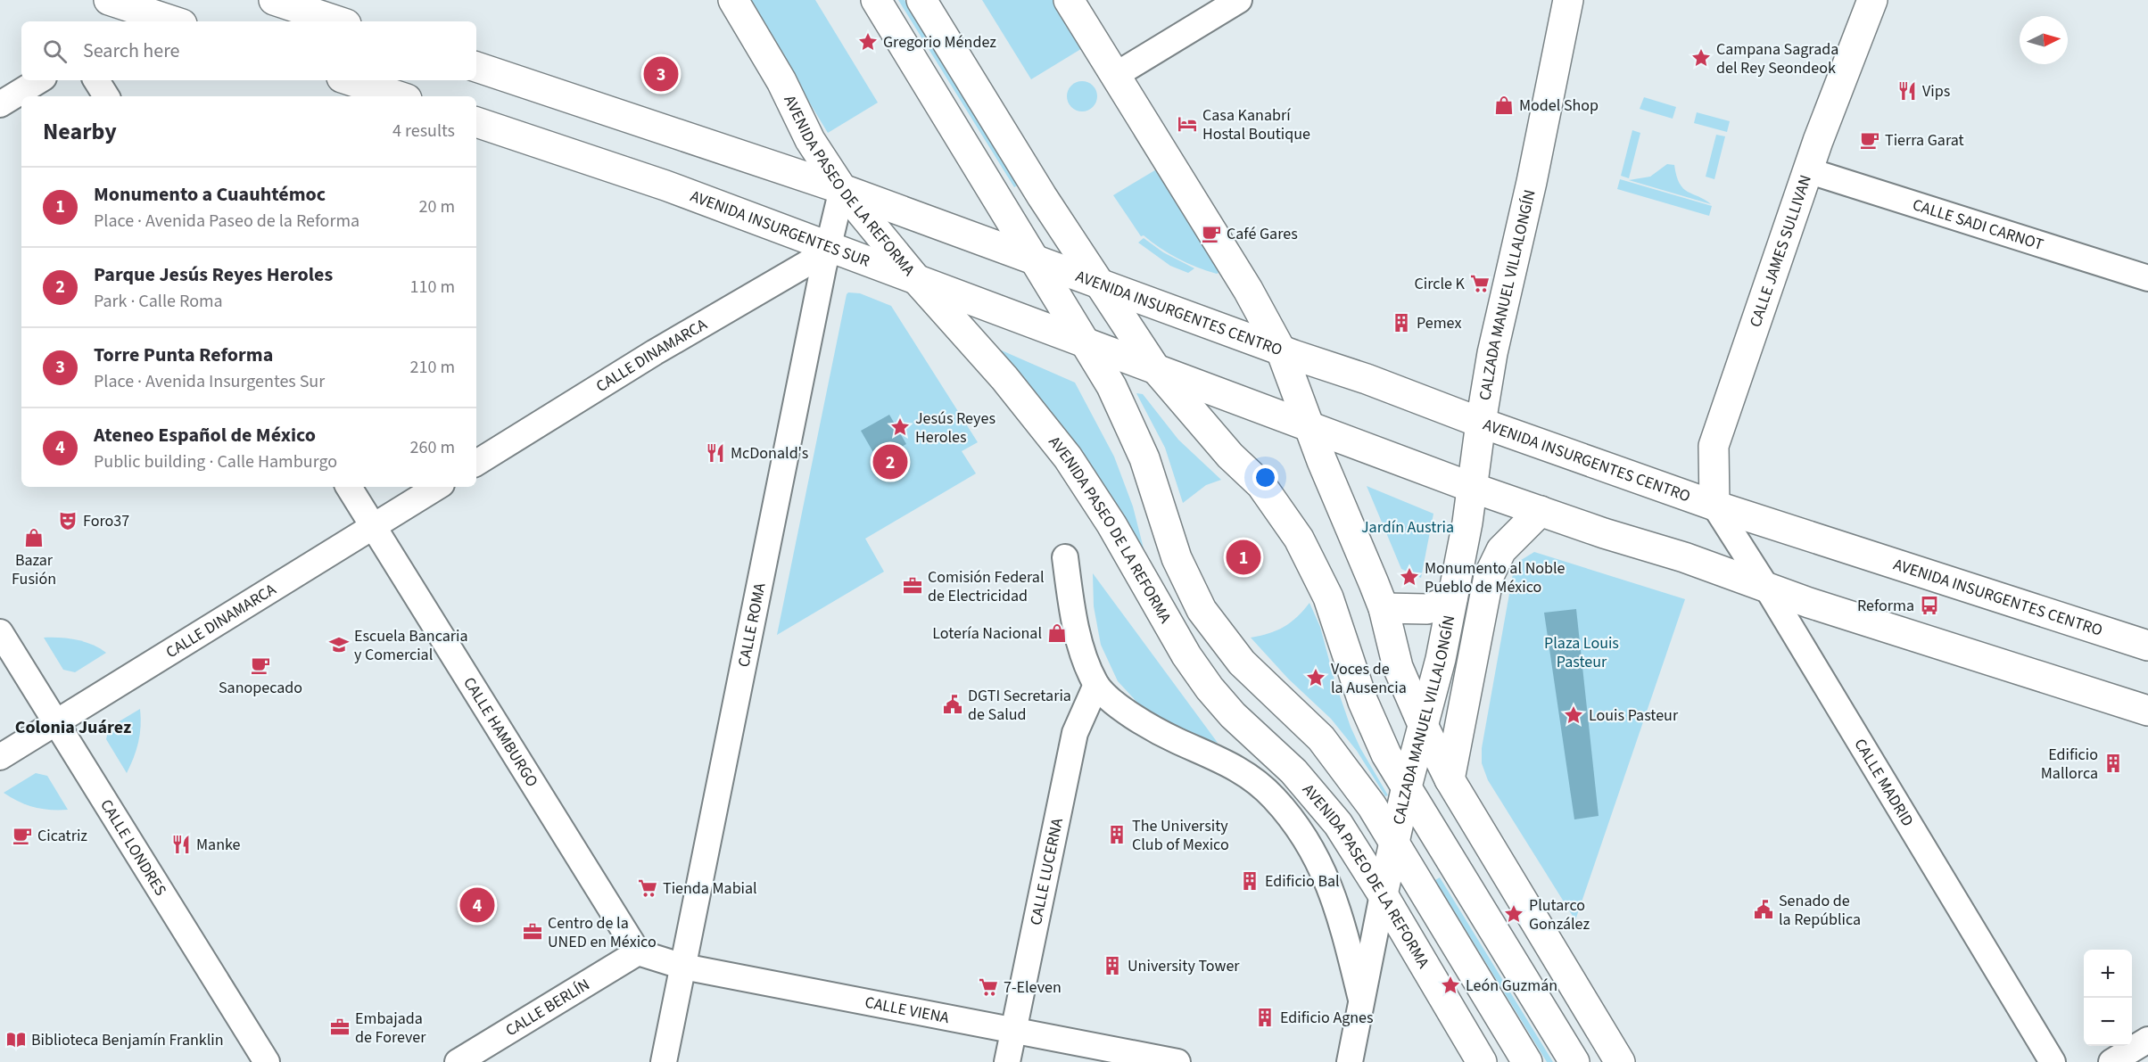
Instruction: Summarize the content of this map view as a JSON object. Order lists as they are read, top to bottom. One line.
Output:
{"streets":{"main road":["AVENIDA PASEO DE LA REFORMA","AVENIDA INSURGENTES SUR","CALLE JAMES SULLIVAN","CALZADA MANUEL VILLALONGÍN","AVENIDA INSURGENTES CENTRO"],"street":["CALLE SADI CARNOT","CALLE DINAMARCA","CALLE ROMA","CALLE HAMBURGO","CALLE MADRID","CALLE LONDRES","CALLE LUCERNA","CALLE BERLÍN","CALLE VIENA"]},"crossings":[["AVENIDA PASEO DE LA REFORMA","AVENIDA INSURGENTES SUR"],["AVENIDA PASEO DE LA REFORMA","CALZADA MANUEL VILLALONGÍN"],["AVENIDA PASEO DE LA REFORMA","CALLE ROMA"],["AVENIDA PASEO DE LA REFORMA","CALLE LUCERNA"],["CALLE SADI CARNOT","CALLE JAMES SULLIVAN"],["AVENIDA INSURGENTES SUR","CALLE DINAMARCA"],["AVENIDA INSURGENTES SUR","CALLE ROMA"],["CALLE JAMES SULLIVAN","AVENIDA INSURGENTES CENTRO"],["CALLE JAMES SULLIVAN","CALLE MADRID"],["CALZADA MANUEL VILLALONGÍN","AVENIDA INSURGENTES CENTRO"],["AVENIDA INSURGENTES CENTRO","CALLE MADRID"],["CALLE DINAMARCA","CALLE ROMA"],["CALLE DINAMARCA","CALLE HAMBURGO"],["CALLE DINAMARCA","CALLE LONDRES"],["CALLE ROMA","CALLE VIENA"],["CALLE HAMBURGO","CALLE BERLÍN"],["CALLE HAMBURGO","CALLE VIENA"],["CALLE LUCERNA","CALLE VIENA"],["CALLE BERLÍN","CALLE VIENA"]],"districts":["Colonia Juárez"],"parks":["Jardín Austria","Plaza Louis Pasteur"],"places":{"place":["Gregorio Méndez","Campana Sagrada del Rey Seondeok","Jesús Reyes Heroles","Monumento al Noble Pueblo de México","Voces de la Ausencia","Louis Pasteur","Plutarco González","León Guzmán"],"restaurant":["Vips","McDonald's","Manke"],"shop":["Model Shop","Bazar Fusión","Lotería Nacional"],"hotel":["Casa Kanabrí Hostal Boutique"],"cafe":["Tierra Garat","Café Gares","Sanopecado","Cicatriz"],"supermarket":["Circle K","Tienda Mabial","7-Eleven"],"building":["Pemex","Edificio Mallorca","The University Club of Mexico","Edificio Bal","University Tower","Edificio Agnes"],"theatre":["Foro37"],"office":["Comisión Federal de Electricidad","Centro de la UNED en México","Embajada de Forever"],"bus stop":["Reforma"],"school or university":["Escuela Bancaria y Comercial"],"public building":["DGTI Secretaria de Salud","Senado de la República"],"library":["Biblioteca Benjamín Franklin"]},"north":"right","page":{"search":"Search here","pins":["3","2","1","4"],"heading":["Nearby","4 results"],"list":[{"mark":"1","name":"Monumento a Cuauhtémoc","note":"Place · Avenida Paseo de la Reforma","value":"20 m"},{"mark":"2","name":"Parque Jesús Reyes Heroles","note":"Park · Calle Roma","value":"110 m"},{"mark":"3","name":"Torre Punta Reforma","note":"Place · Avenida Insurgentes Sur","value":"210 m"},{"mark":"4","name":"Ateneo Español de México","note":"Public building · Calle Hamburgo","value":"260 m"}],"map_buttons":["+","−"]}}
